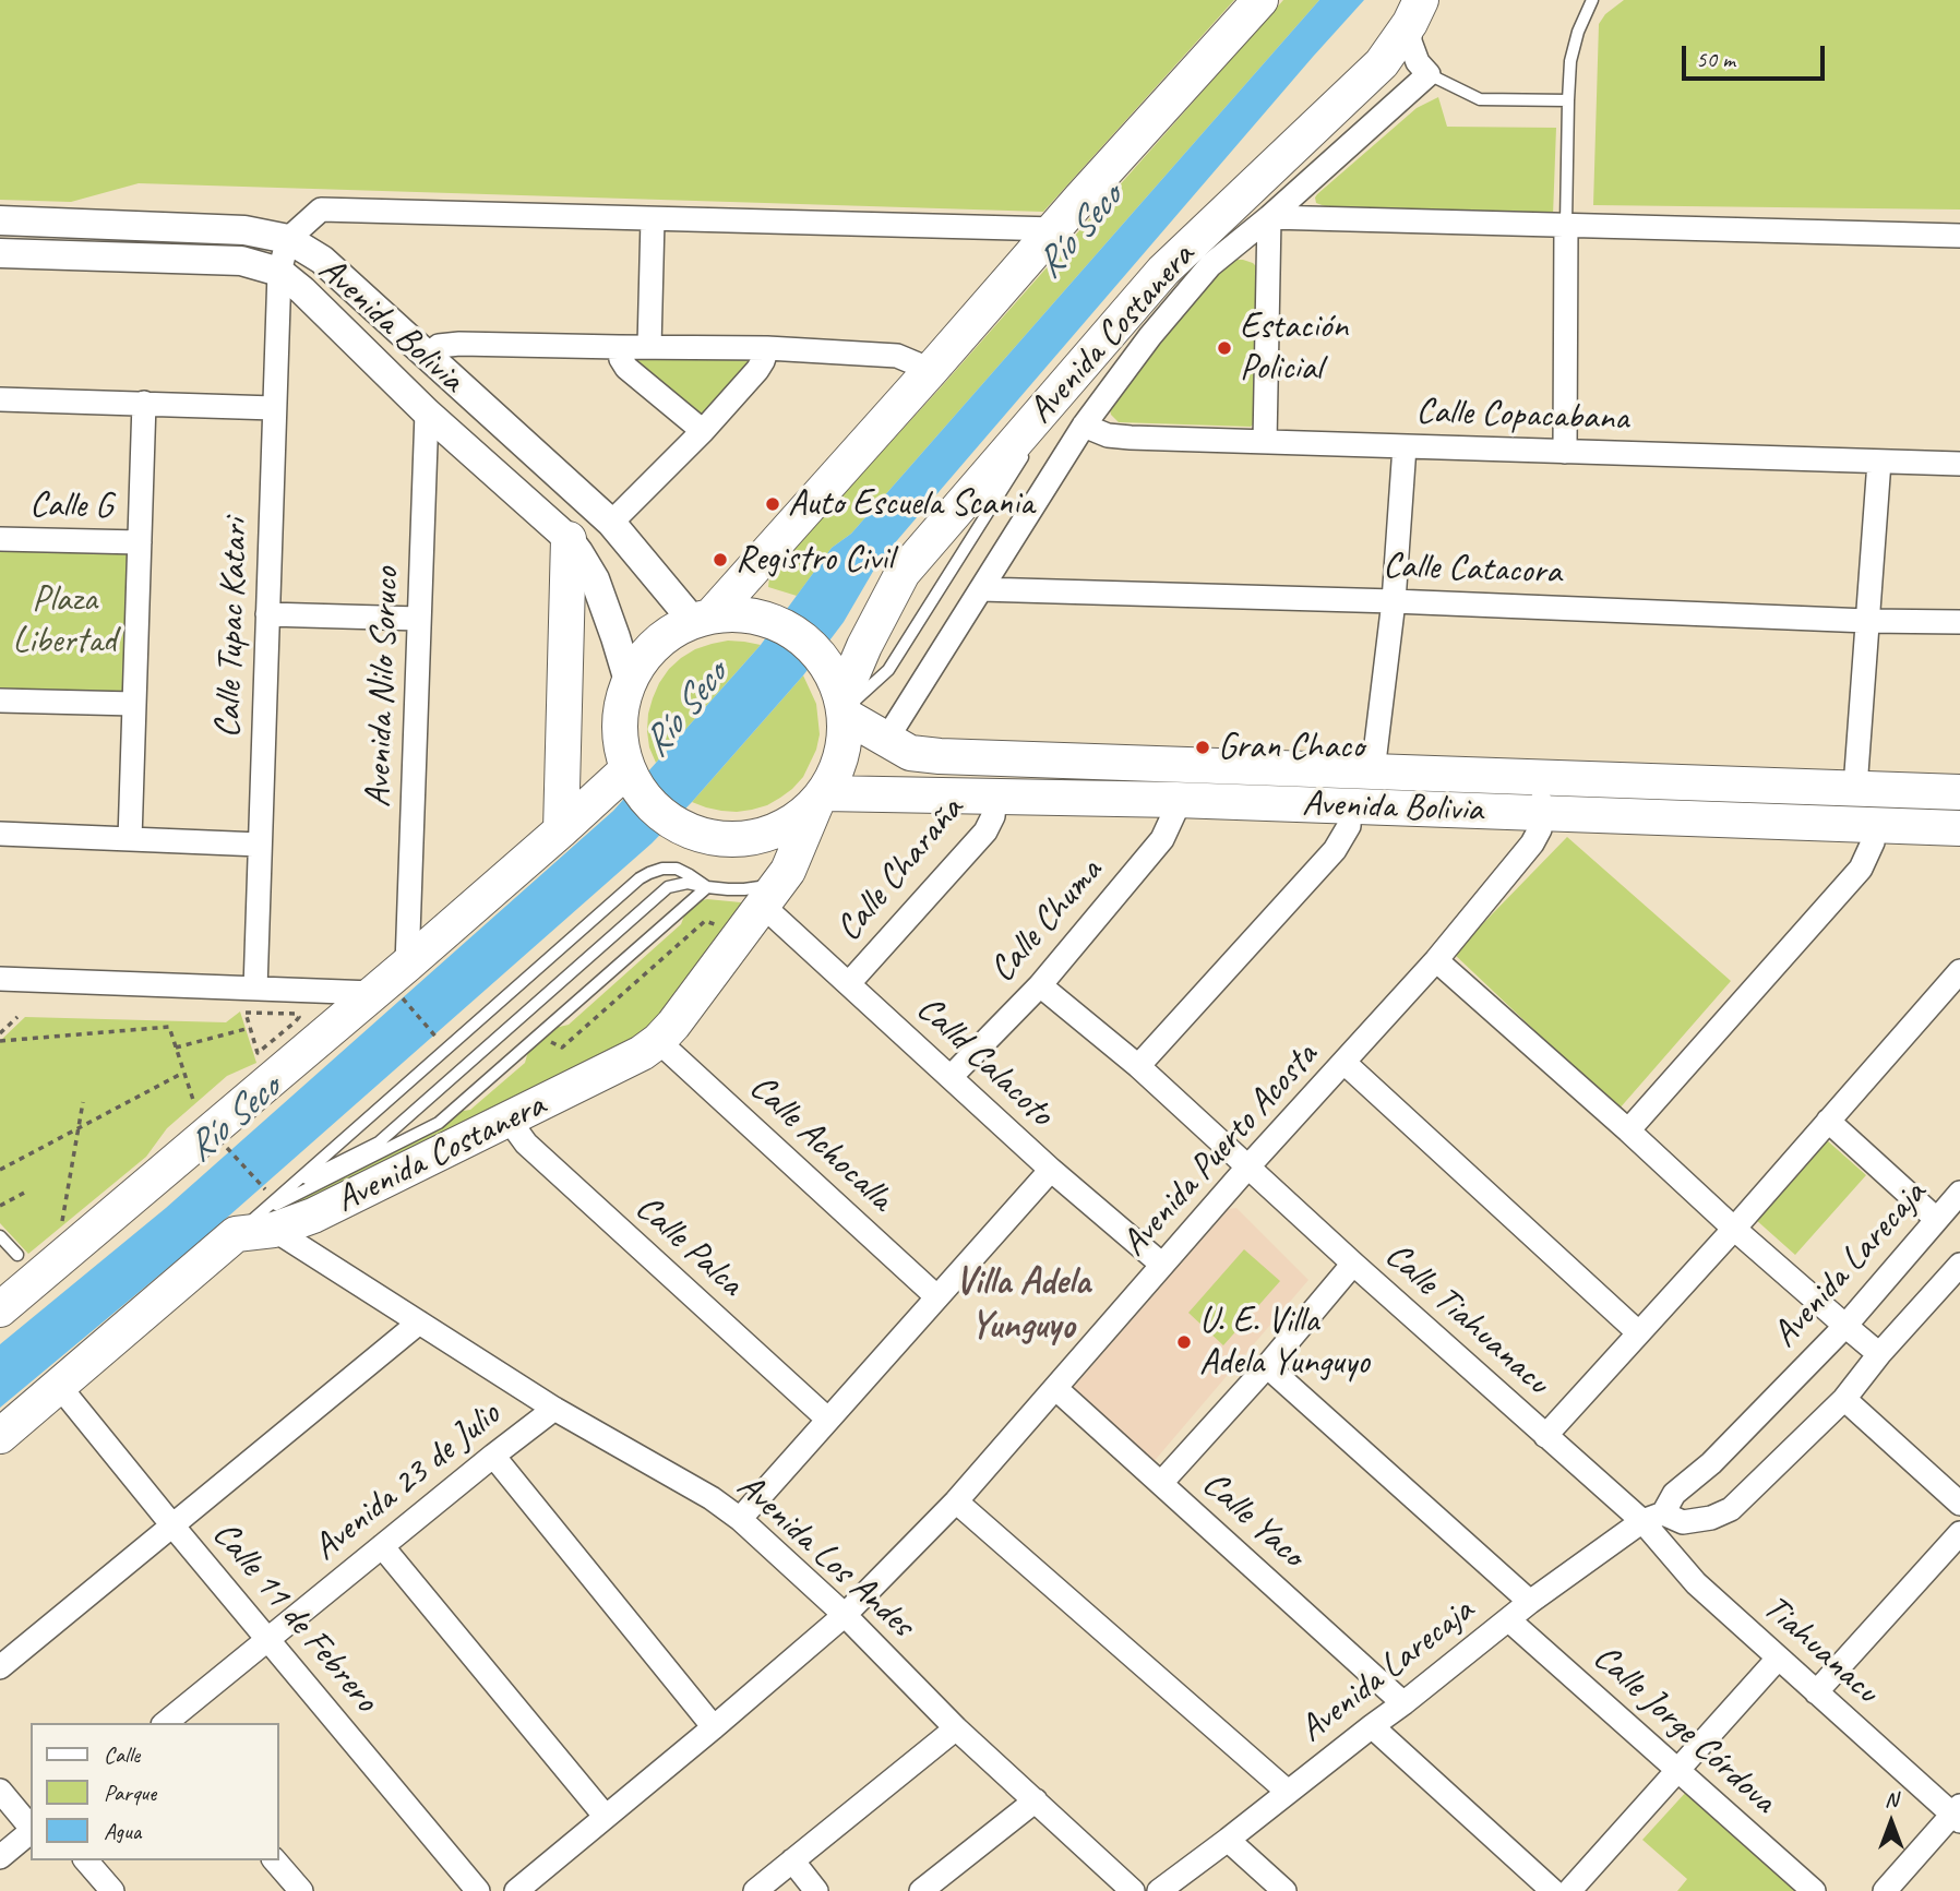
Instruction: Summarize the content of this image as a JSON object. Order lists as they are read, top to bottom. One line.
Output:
{"streets":{"main road":["Avenida Bolivia","Avenida Costanera"],"street":["Calle Copacabana","Calle G","Calle Catacora","Calle Tupac Katari","Avenida Nilo Soruco","Calle Charaña","Calle Chuma","Calld Calacoto","Calle Achocalla","Avenida Puerto Acosta","Calle Palca","Avenida Larecaja","Calle Tiahuanacu","Avenida 23 de Julio","Calle Yaco","Avenida Los Andes","Calle 11 de Febrero","Tiahuanacu","Calle Jorge Córdova"]},"crossings":[["Avenida Bolivia","Avenida Costanera"],["Avenida Bolivia","Calle Tupac Katari"],["Avenida Bolivia","Avenida Nilo Soruco"],["Avenida Bolivia","Calle Charaña"],["Avenida Bolivia","Calle Chuma"],["Avenida Bolivia","Avenida Puerto Acosta"],["Avenida Costanera","Calld Calacoto"],["Avenida Costanera","Calle Achocalla"],["Avenida Costanera","Calle Palca"],["Avenida Costanera","Avenida Los Andes"],["Avenida Costanera","Calle 11 de Febrero"],["Calle Charaña","Calld Calacoto"],["Calle Chuma","Calld Calacoto"],["Calle Chuma","Calle Tiahuanacu"],["Calld Calacoto","Avenida Puerto Acosta"],["Avenida Puerto Acosta","Calle Tiahuanacu"],["Avenida Puerto Acosta","Calle Yaco"],["Avenida Puerto Acosta","Avenida Los Andes"],["Avenida Larecaja","Calle Tiahuanacu"],["Avenida Larecaja","Calle Yaco"],["Avenida Larecaja","Tiahuanacu"],["Avenida Larecaja","Calle Jorge Córdova"],["Calle Tiahuanacu","Tiahuanacu"],["Avenida 23 de Julio","Avenida Los Andes"],["Avenida 23 de Julio","Calle 11 de Febrero"]],"districts":["Villa Adela Yunguyo"],"water":["Río Seco"],"parks":["Plaza Libertad"],"places":["Estación Policial","Auto Escuela Scania","Registro Civil","Gran Chaco","U. E. Villa Adela Yunguyo"],"legend":["Calle","Parque","Agua"],"scale_bar":"50 m","north":"top"}
